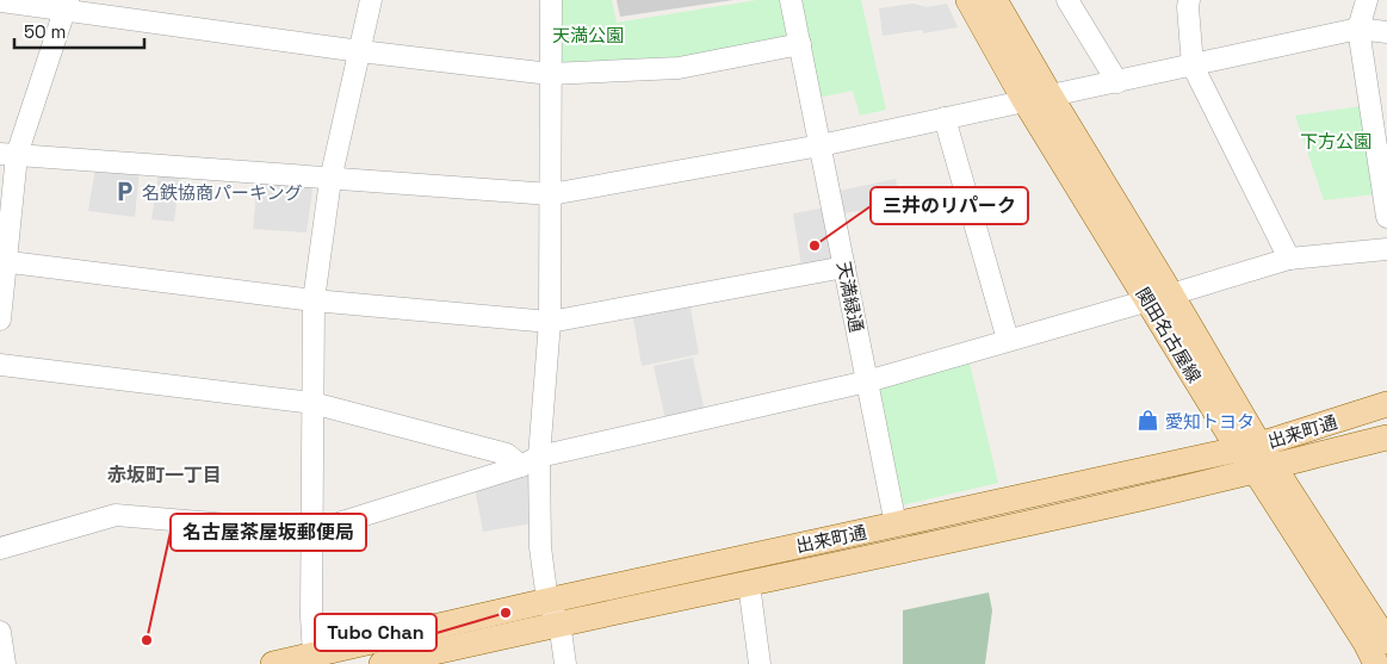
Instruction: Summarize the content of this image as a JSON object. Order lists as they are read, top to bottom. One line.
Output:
{"streets":{"main road":["関田名古屋線","出来町通"],"street":["天満緑通"]},"crossings":[["天満緑通","出来町通"],["関田名古屋線","出来町通"]],"districts":["赤坂町一丁目"],"parks":["天満公園","下方公園"],"places":{"parking":["名鉄協商パーキング"],"other":["三井のリパーク","Tubo Chan","名古屋茶屋坂郵便局"],"shop":["愛知トヨタ"]},"scale_bar":"50 m"}
